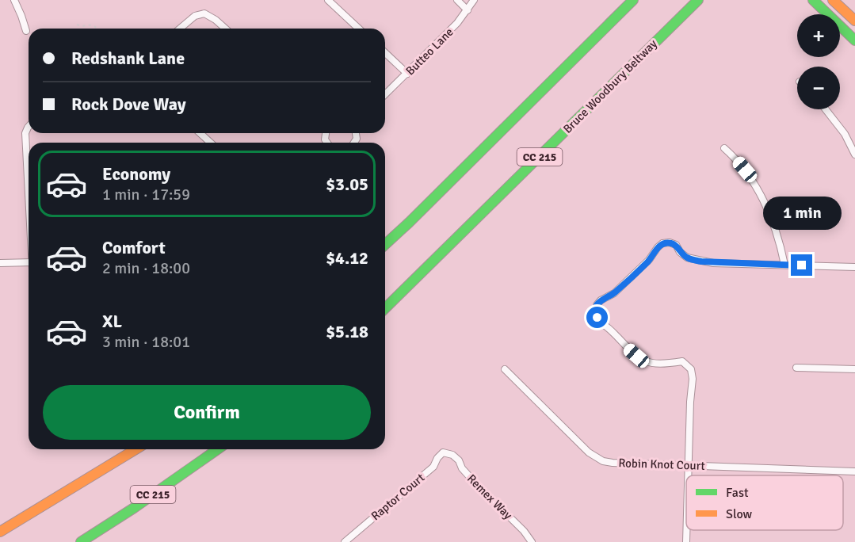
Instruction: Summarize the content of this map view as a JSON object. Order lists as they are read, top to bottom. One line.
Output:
{"streets":{"main road":["Bruce Woodbury Beltway","CC 215"],"street":["Butteo Lane","Robin Knot Court","Raptor Court","Remex Way"]},"crossings":[["Raptor Court","Remex Way"]],"legend":["Fast","Slow"],"page":{"map_buttons":["+","−"],"banner":["Redshank Lane","Rock Dove Way"],"list":[{"name":"Economy","note":"1 min · 17:59","value":"$3.05"},{"name":"Comfort","note":"2 min · 18:00","value":"$4.12"},{"name":"XL","note":"3 min · 18:01","value":"$5.18"}],"bubble":"1 min","buttons":"Confirm"}}
